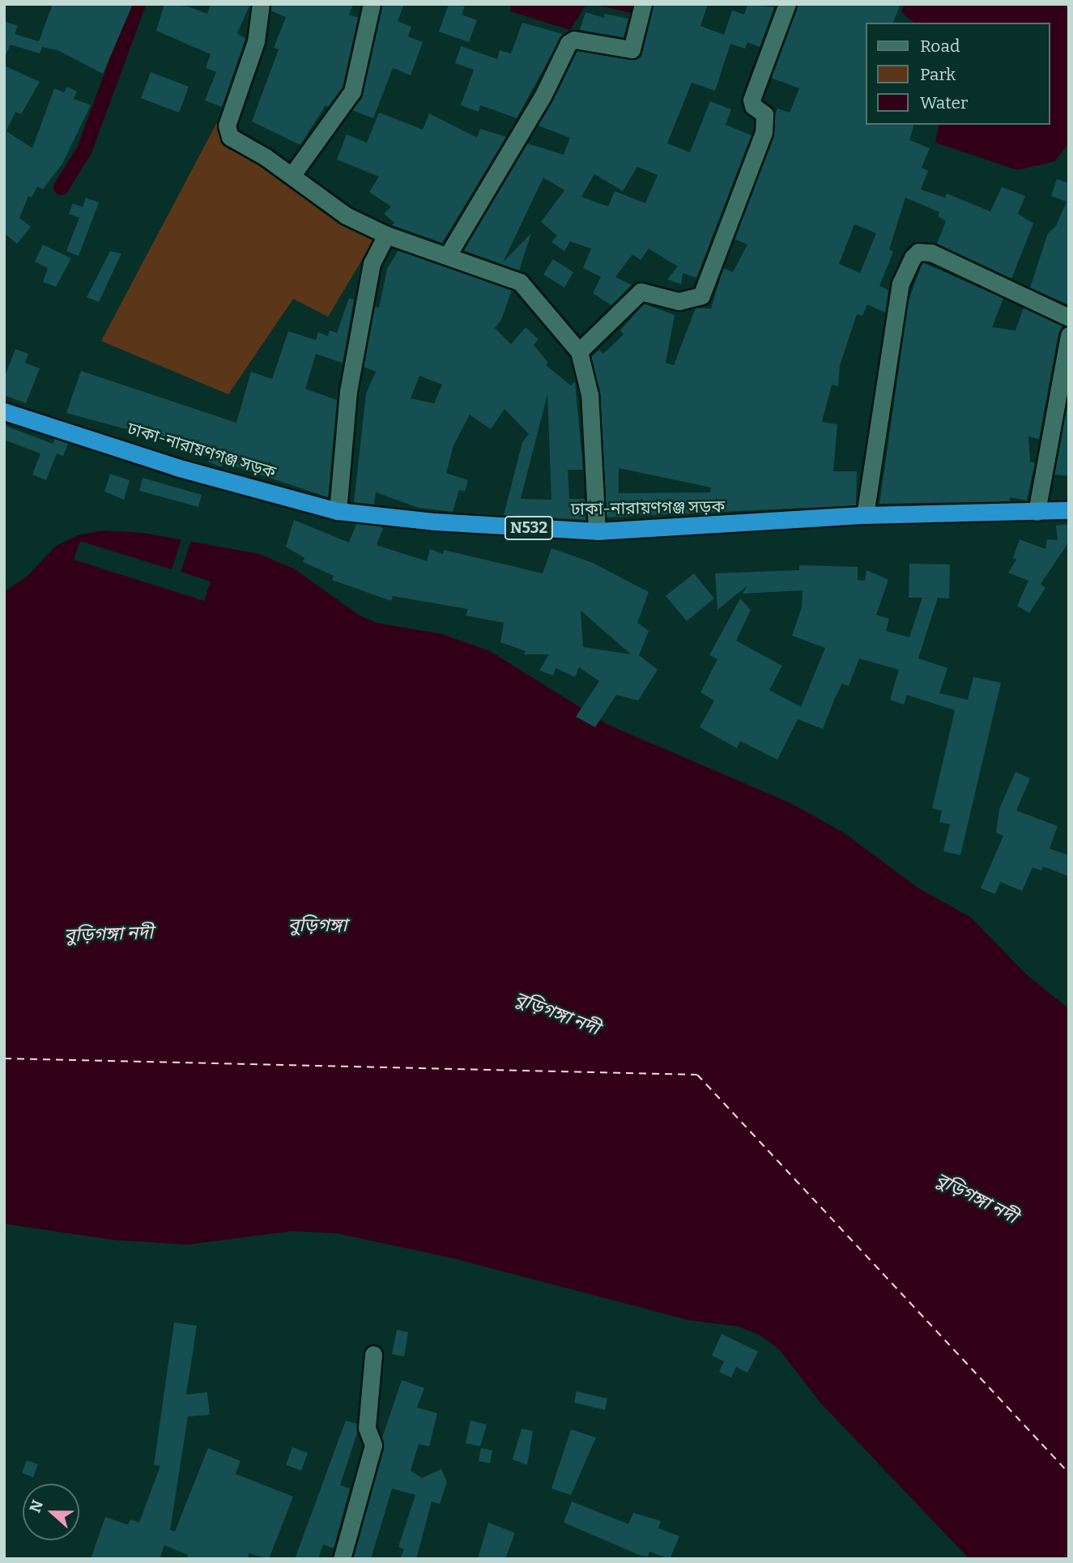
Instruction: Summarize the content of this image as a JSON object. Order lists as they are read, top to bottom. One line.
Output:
{"streets":{"highway":["ঢাকা-নারায়ণগঞ্জ সড়ক","N532"]},"water":["বুড়িগঙ্গা","বুড়িগঙ্গা নদী"],"legend":["Road","Park","Water"],"north":"left"}
